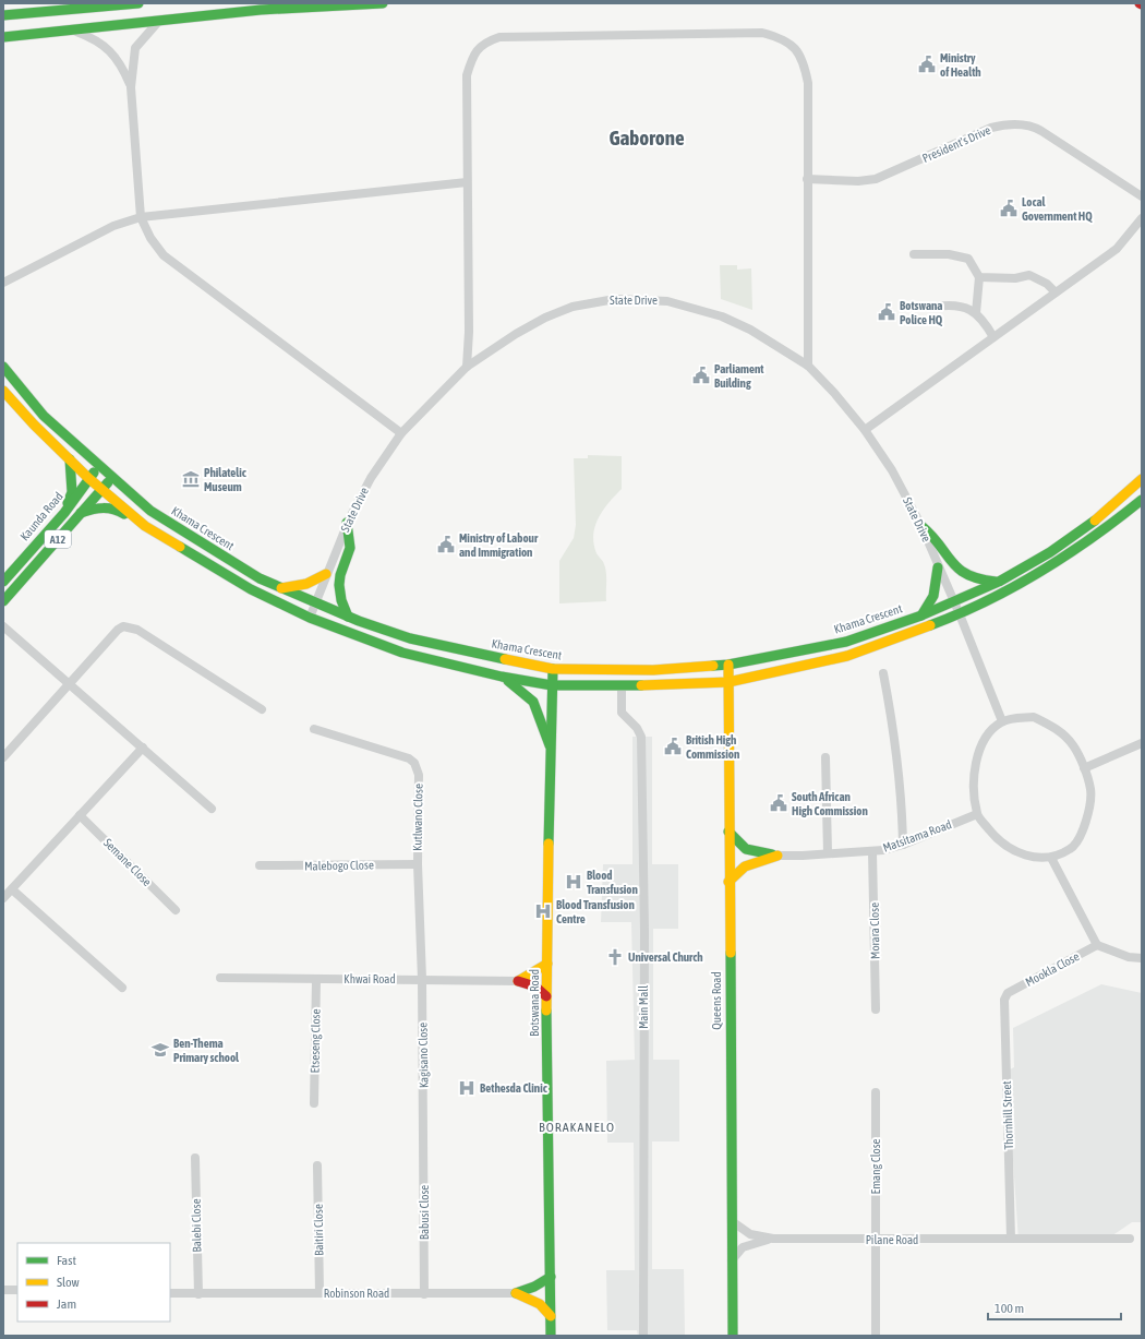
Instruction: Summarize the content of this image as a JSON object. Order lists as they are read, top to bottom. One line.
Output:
{"streets":{"main road":["Kaunda Road","Khama Crescent","A12","Queens Road","Botswana Road"],"street":["President's Drive","State Drive","Kutlwano Close","Matsitama Road","Semane Close","Malebogo Close","Morara Close","Mookla Close","Khwai Road","Main Mall","Etseseng Close","Kagisano Close","Thornhill Street","Emang Close","Babusi Close","Balebi Close","Baitiri Close","Pilane Road","Robinson Road"]},"crossings":[["State Drive","Khama Crescent"],["State Drive","Matsitama Road"],["Kaunda Road","Khama Crescent"],["Khama Crescent","A12"],["Khama Crescent","Queens Road"],["Khama Crescent","Botswana Road"],["Kutlwano Close","Malebogo Close"],["Kutlwano Close","Khwai Road"],["Kutlwano Close","Kagisano Close"],["Matsitama Road","Morara Close"],["Mookla Close","Thornhill Street"],["Khwai Road","Etseseng Close"],["Khwai Road","Kagisano Close"],["Kagisano Close","Babusi Close"],["Thornhill Street","Pilane Road"],["Emang Close","Pilane Road"],["Babusi Close","Robinson Road"],["Balebi Close","Robinson Road"],["Baitiri Close","Robinson Road"]],"districts":["Gaborone","BORAKANELO"],"places":{"public building":["Ministry of Health","Local Government HQ","Botswana Police HQ","Parliament Building","Ministry of Labour and Immigration","British High Commission","South African High Commission"],"museum":["Philatelic Museum"],"hospital":["Blood Transfusion","Blood Transfusion Centre","Bethesda Clinic"],"church":["Universal Church"],"school or university":["Ben-Thema Primary school"]},"legend":["Fast","Slow","Jam"],"scale_bar":"100 m"}
